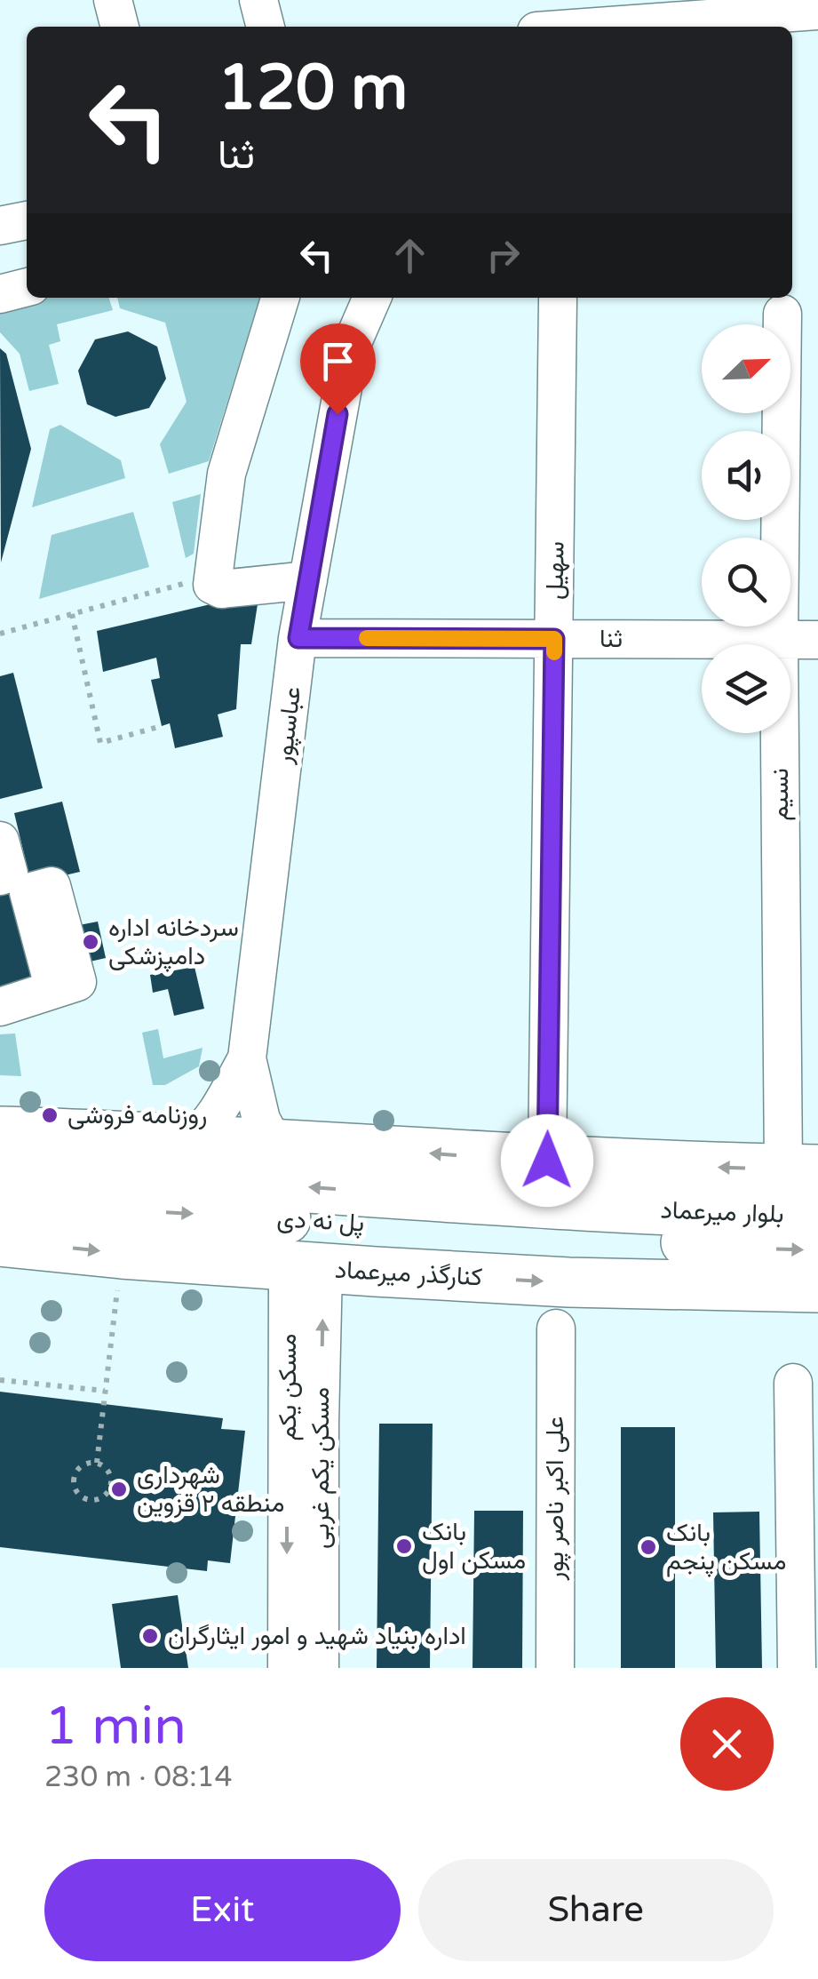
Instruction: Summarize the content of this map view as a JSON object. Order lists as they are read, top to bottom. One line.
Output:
{"streets":{"main road":["بلوار میرعماد","پل نه دی","کنارگذر میرعماد"],"street":["سهیل","ثنا","عباسپور","نسیم","مسکن یکم","مسکن یکم غربی","علی اکبر ناصر پور"]},"crossings":[["سهیل","ثنا"],["ثنا","عباسپور"],["ثنا","نسیم"],["بلوار میرعماد","پل نه دی"],["پل نه دی","کنارگذر میرعماد"],["کنارگذر میرعماد","مسکن یکم"],["مسکن یکم","مسکن یکم غربی"]],"one_way":["مسکن یکم"],"places":["سردخانه اداره دامپزشکی","روزنامه فروشی","شهرداری منطقه ۲ قزوین","بانک مسکن اول","بانک مسکن پنجم","اداره بنیاد شهید و امور ایثارگران"],"north":"top right","page":{"turn":["120 m","ثنا"],"heading":["1 min","230 m · 08:14"],"buttons":["Exit","Share"]}}
